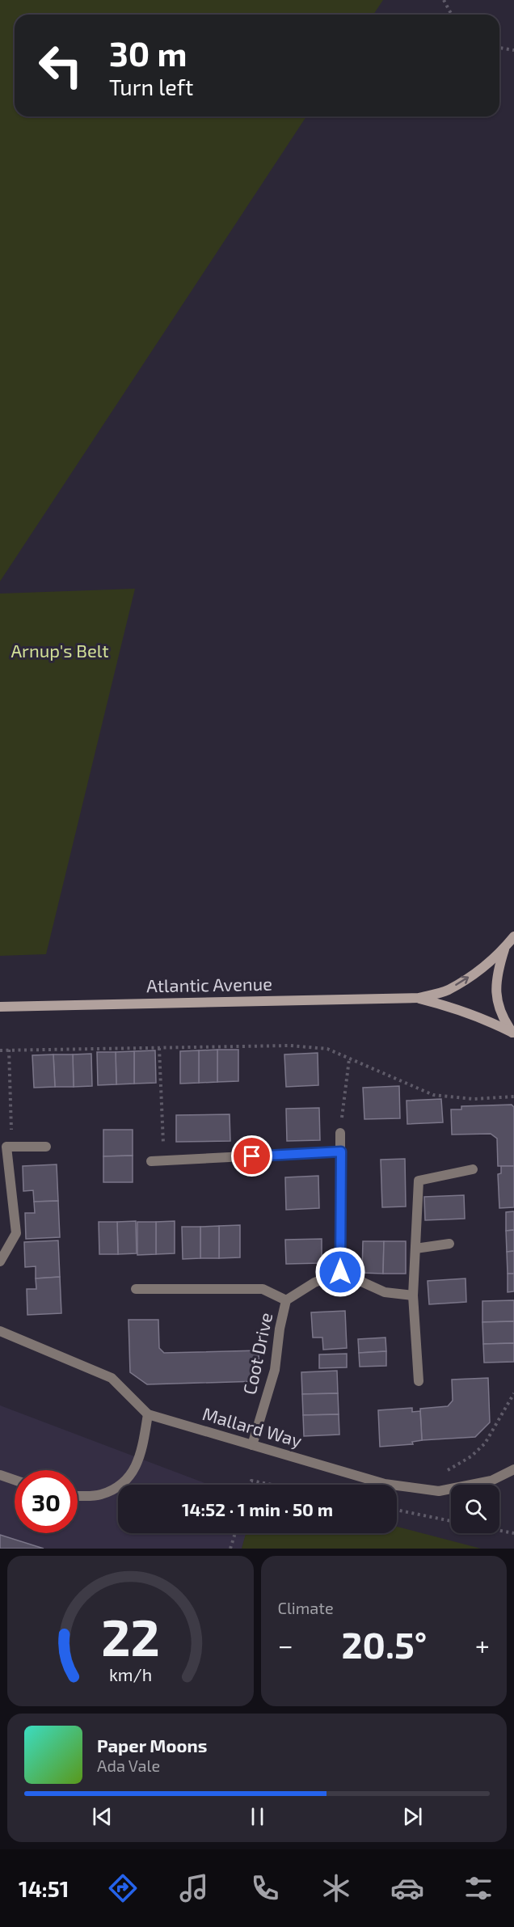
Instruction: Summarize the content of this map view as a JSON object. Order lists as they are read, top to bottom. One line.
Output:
{"streets":{"street":["Atlantic Avenue","Coot Drive","Mallard Way"]},"crossings":[["Coot Drive","Mallard Way"]],"parks":["Arnup's Belt"],"page":{"turn":["30 m","Turn left"],"limit":"30","trip":"14:52 · 1 min · 50 m","tile":"Climate","heat":["−","20.5°","+"],"song":["Paper Moons","Ada Vale"],"tabs":"14:51","gauge":["22","km/h"]}}
